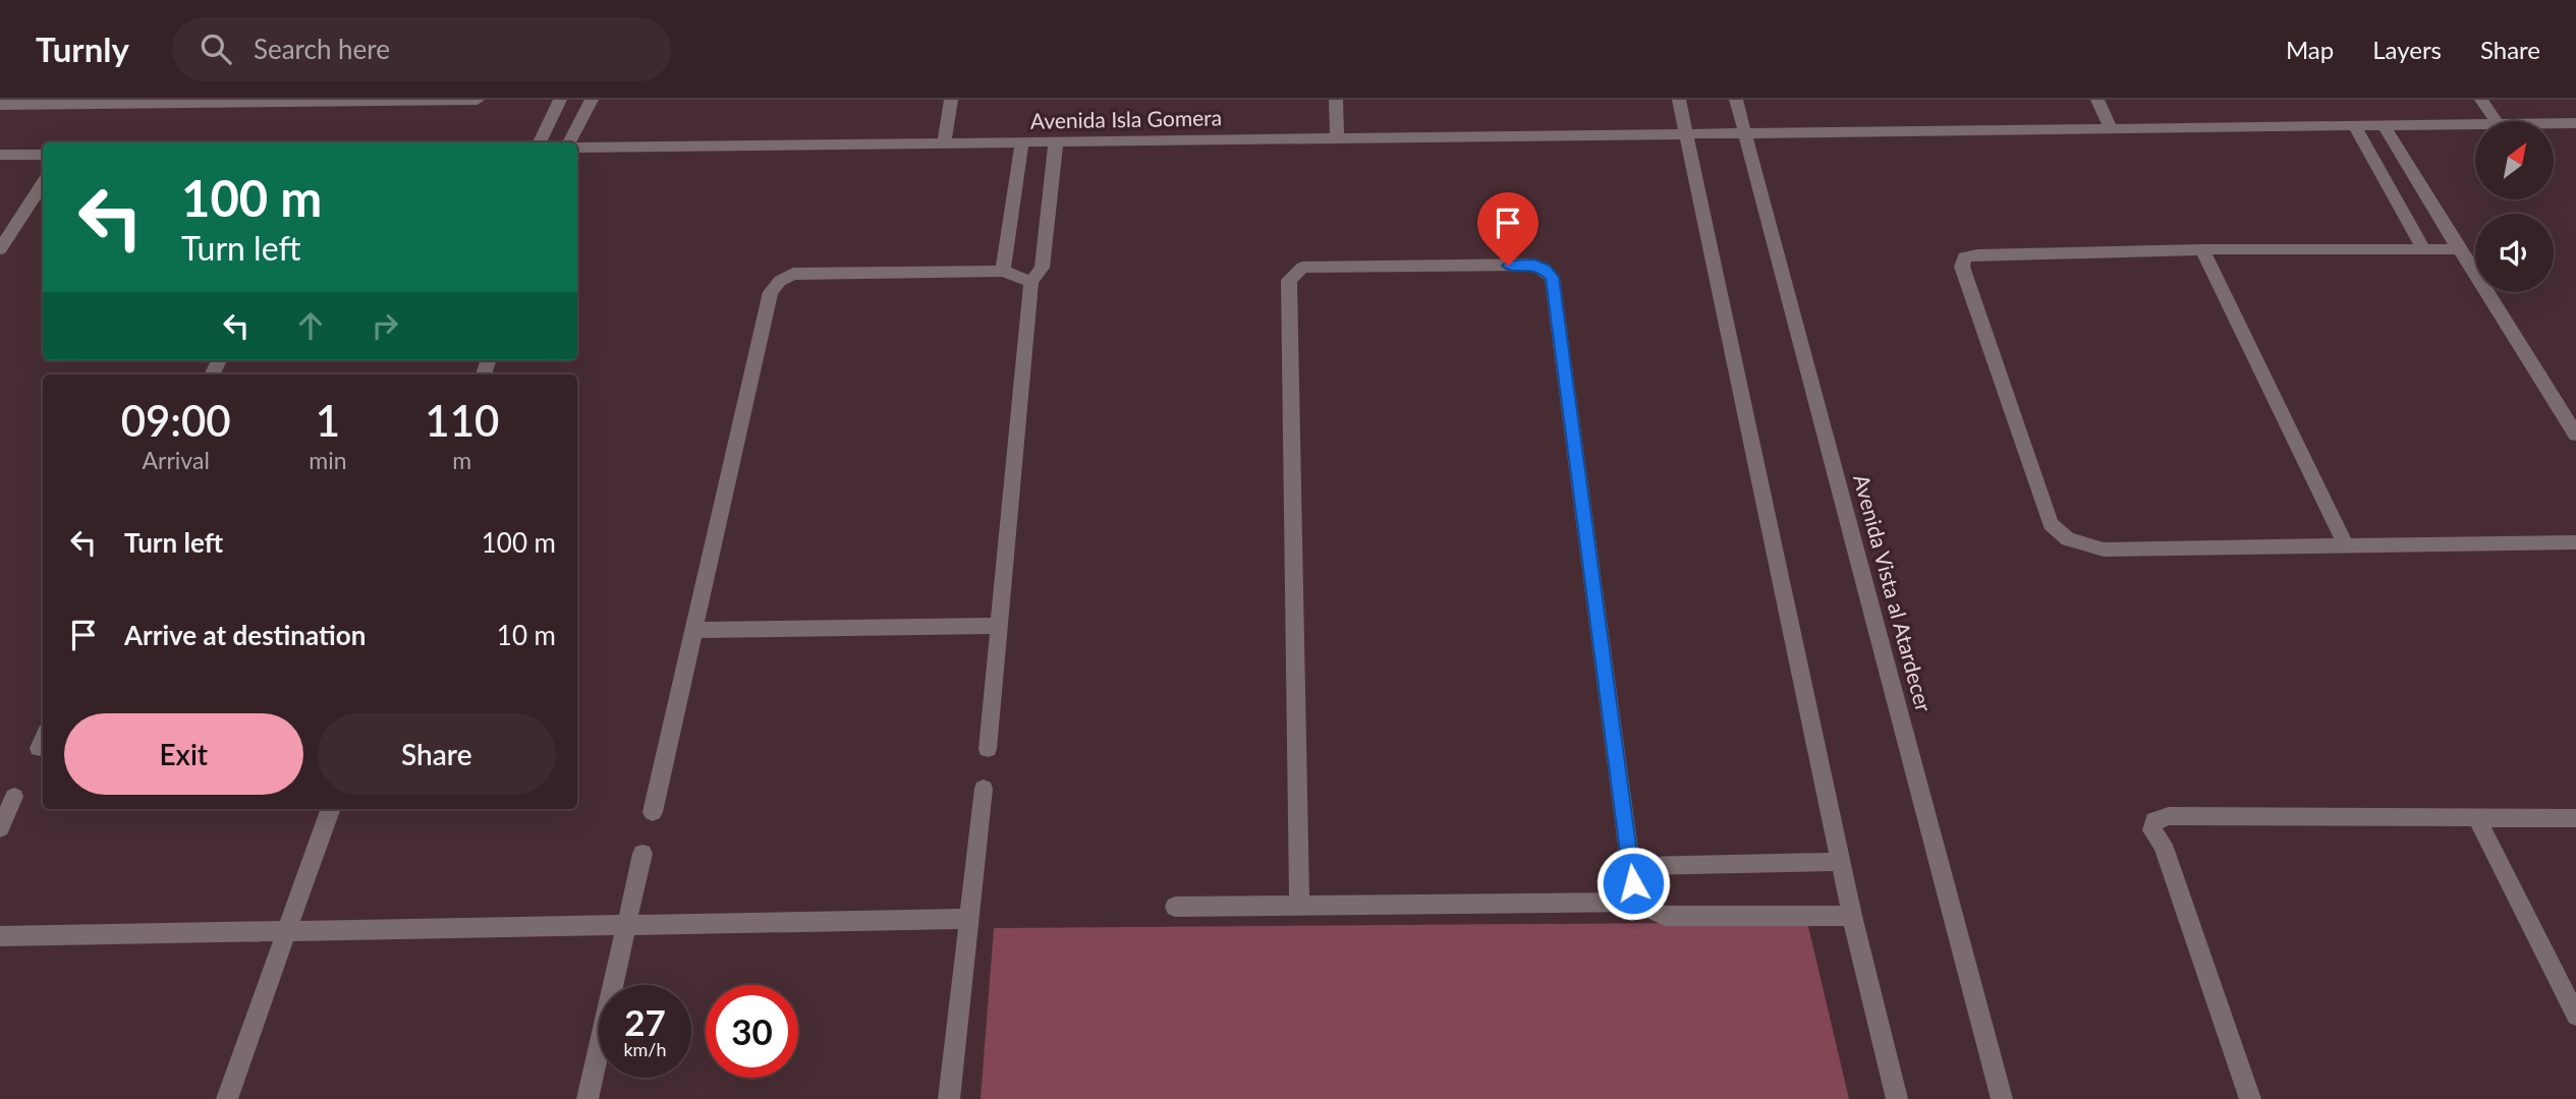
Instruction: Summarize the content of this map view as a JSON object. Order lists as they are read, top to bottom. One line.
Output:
{"streets":{"street":["Avenida Isla Gomera","Avenida Vista al Atardecer"]},"crossings":[["Avenida Isla Gomera","Avenida Vista al Atardecer"]],"north":"top right","page":{"header":"Turnly","search":"Search here","nav":["Map","Layers","Share"],"turn":["100 m","Turn left"],"eta":["09:00","Arrival","1","min","110","m"],"list":[{"name":"Turn left","value":"100 m"},{"name":"Arrive at destination","value":"10 m"}],"buttons":["Exit","Share"],"speed":"27 km/h","limit":"30"}}
